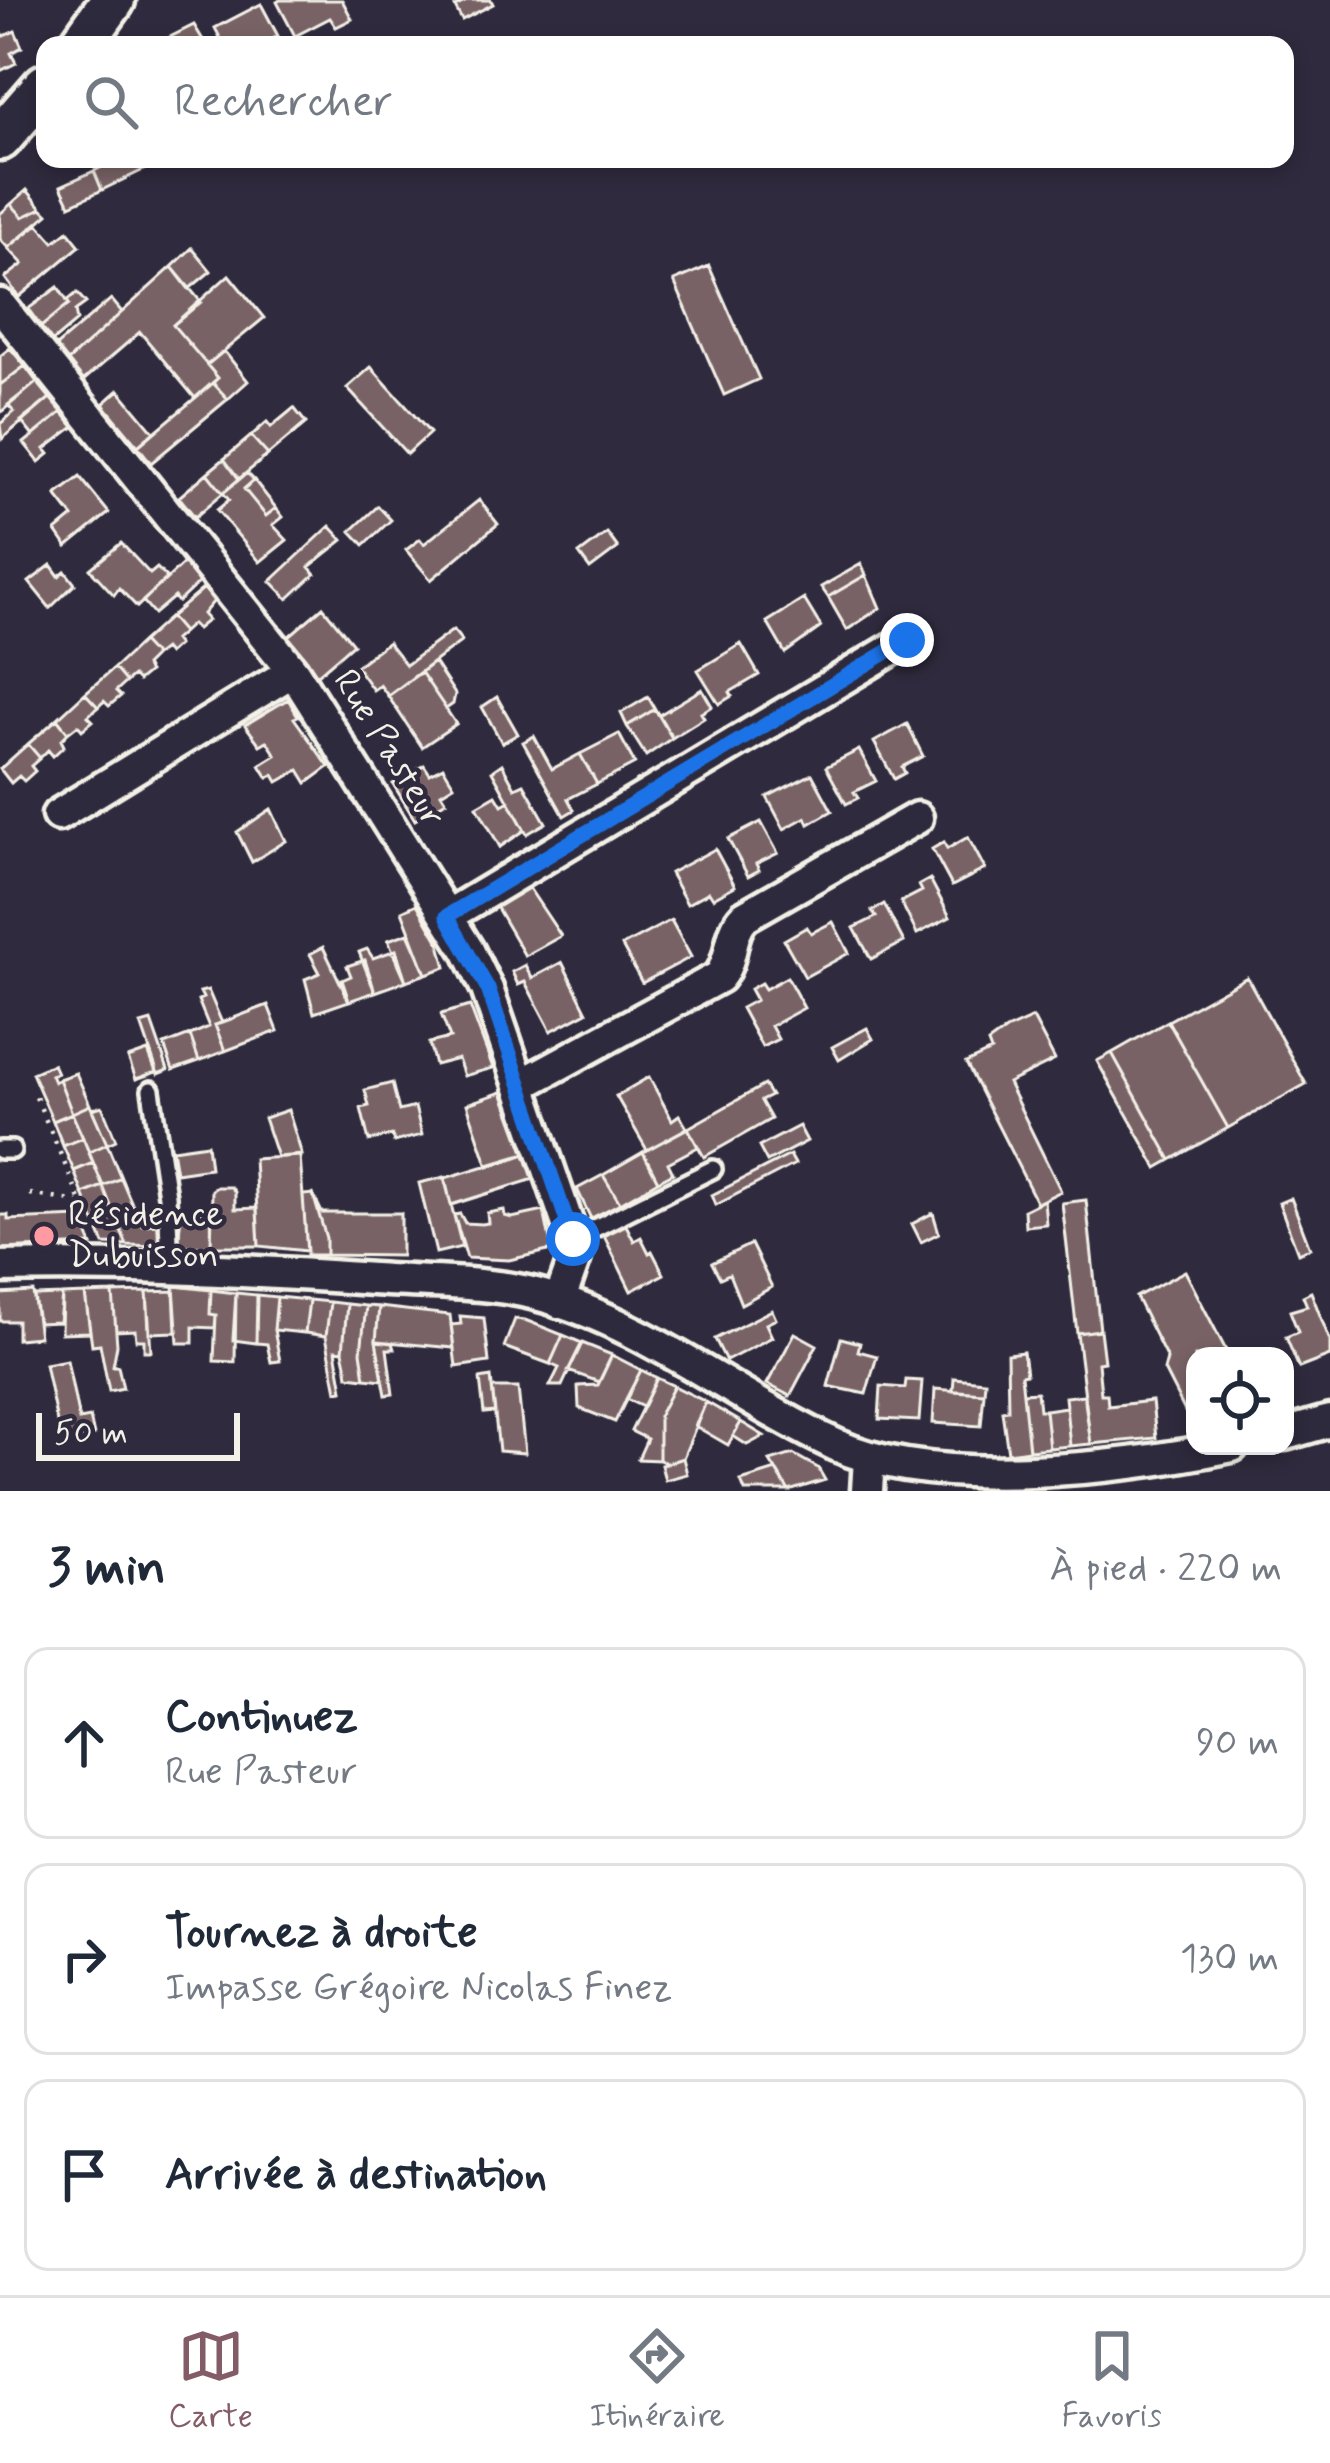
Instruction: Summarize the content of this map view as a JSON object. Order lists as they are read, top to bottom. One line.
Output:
{"streets":{"street":["Rue Pasteur"]},"places":["Résidence Dubuisson"],"scale_bar":"50 m","page":{"search":"Rechercher","scale":"50 m","heading":["3 min","À pied · 220 m"],"list":[["Continuez","Rue Pasteur","90 m"],["Tournez à droite","Impasse Grégoire Nicolas Finez","130 m"],"Arrivée à destination"],"nav":["Carte","Itinéraire","Favoris"]}}
